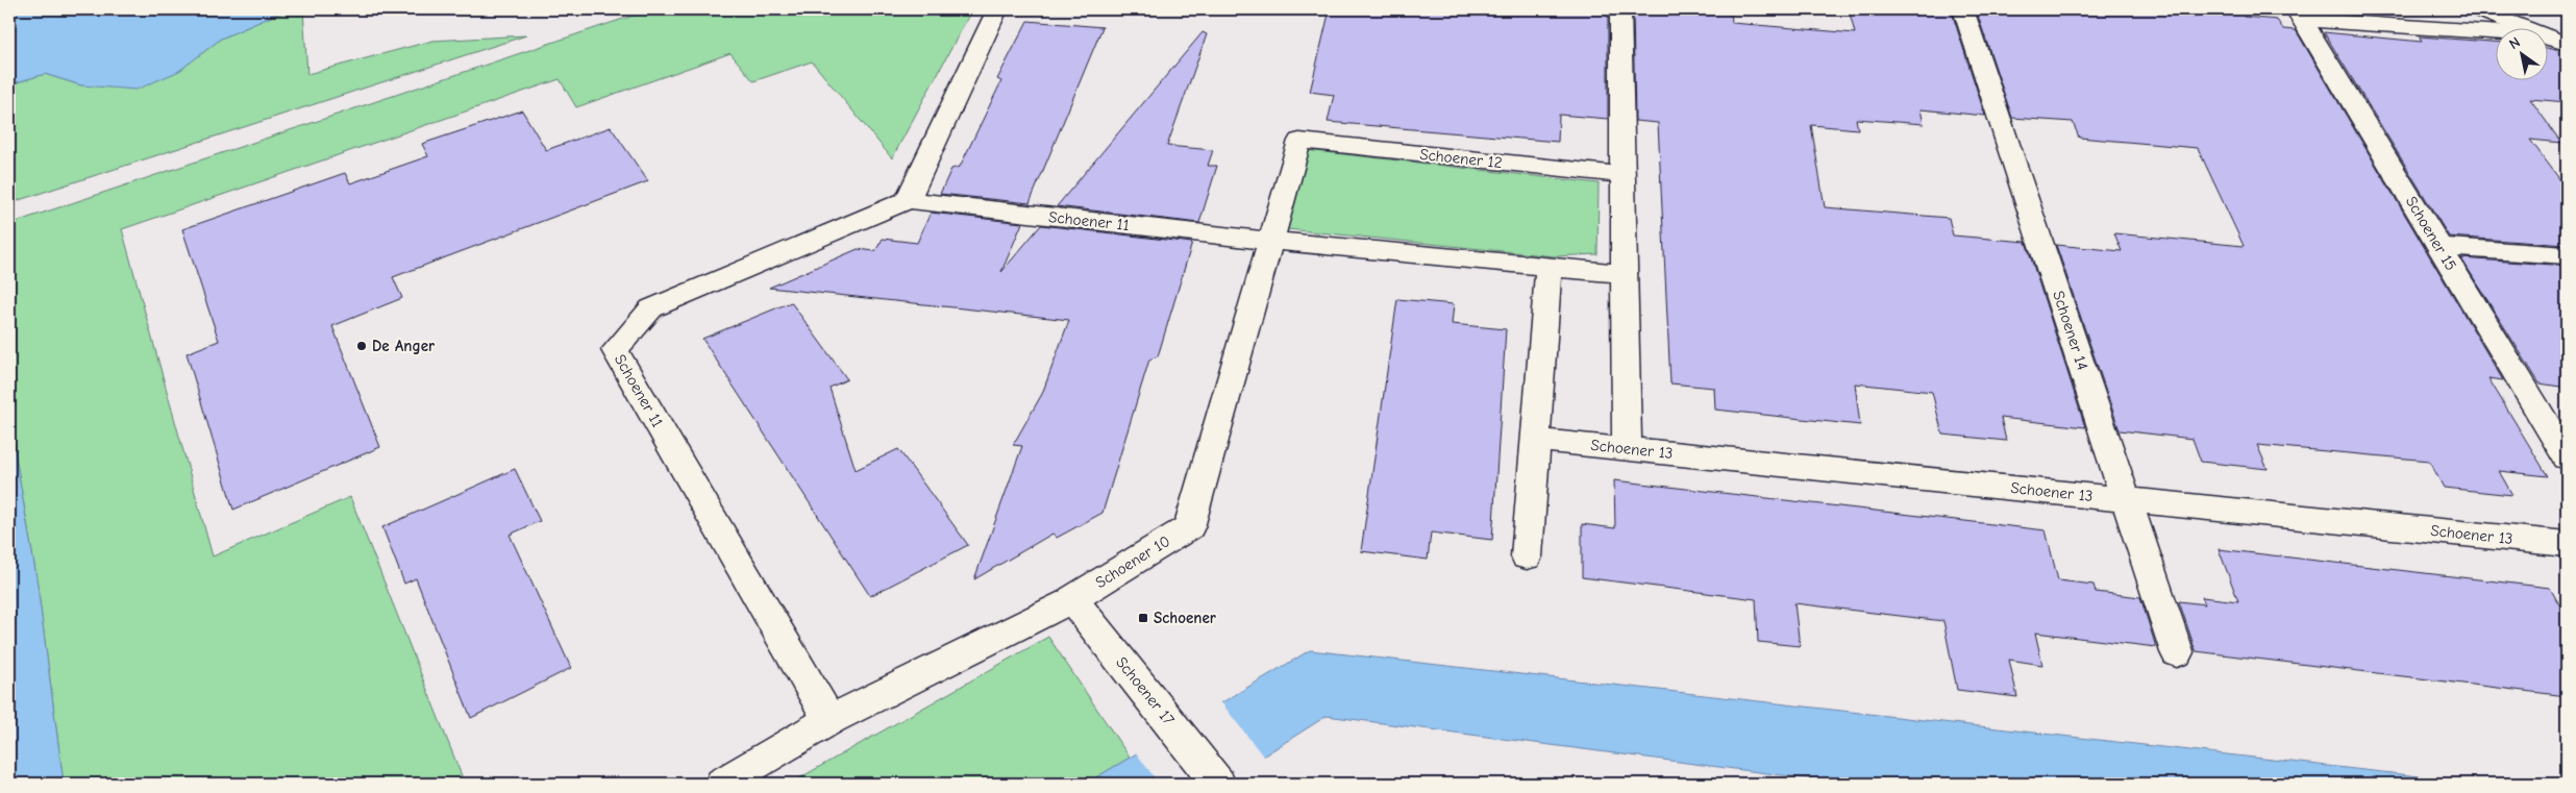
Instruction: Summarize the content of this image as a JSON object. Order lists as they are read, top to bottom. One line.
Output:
{"streets":{"street":["Schoener 12","Schoener 11","Schoener 15","Schoener 14","Schoener 13","Schoener 10","Schoener 17"]},"crossings":[["Schoener 12","Schoener 10"],["Schoener 11","Schoener 10"],["Schoener 14","Schoener 13"],["Schoener 10","Schoener 17"]],"places":{"other":["De Anger"],"transit":["Schoener"]},"north":"top left"}
